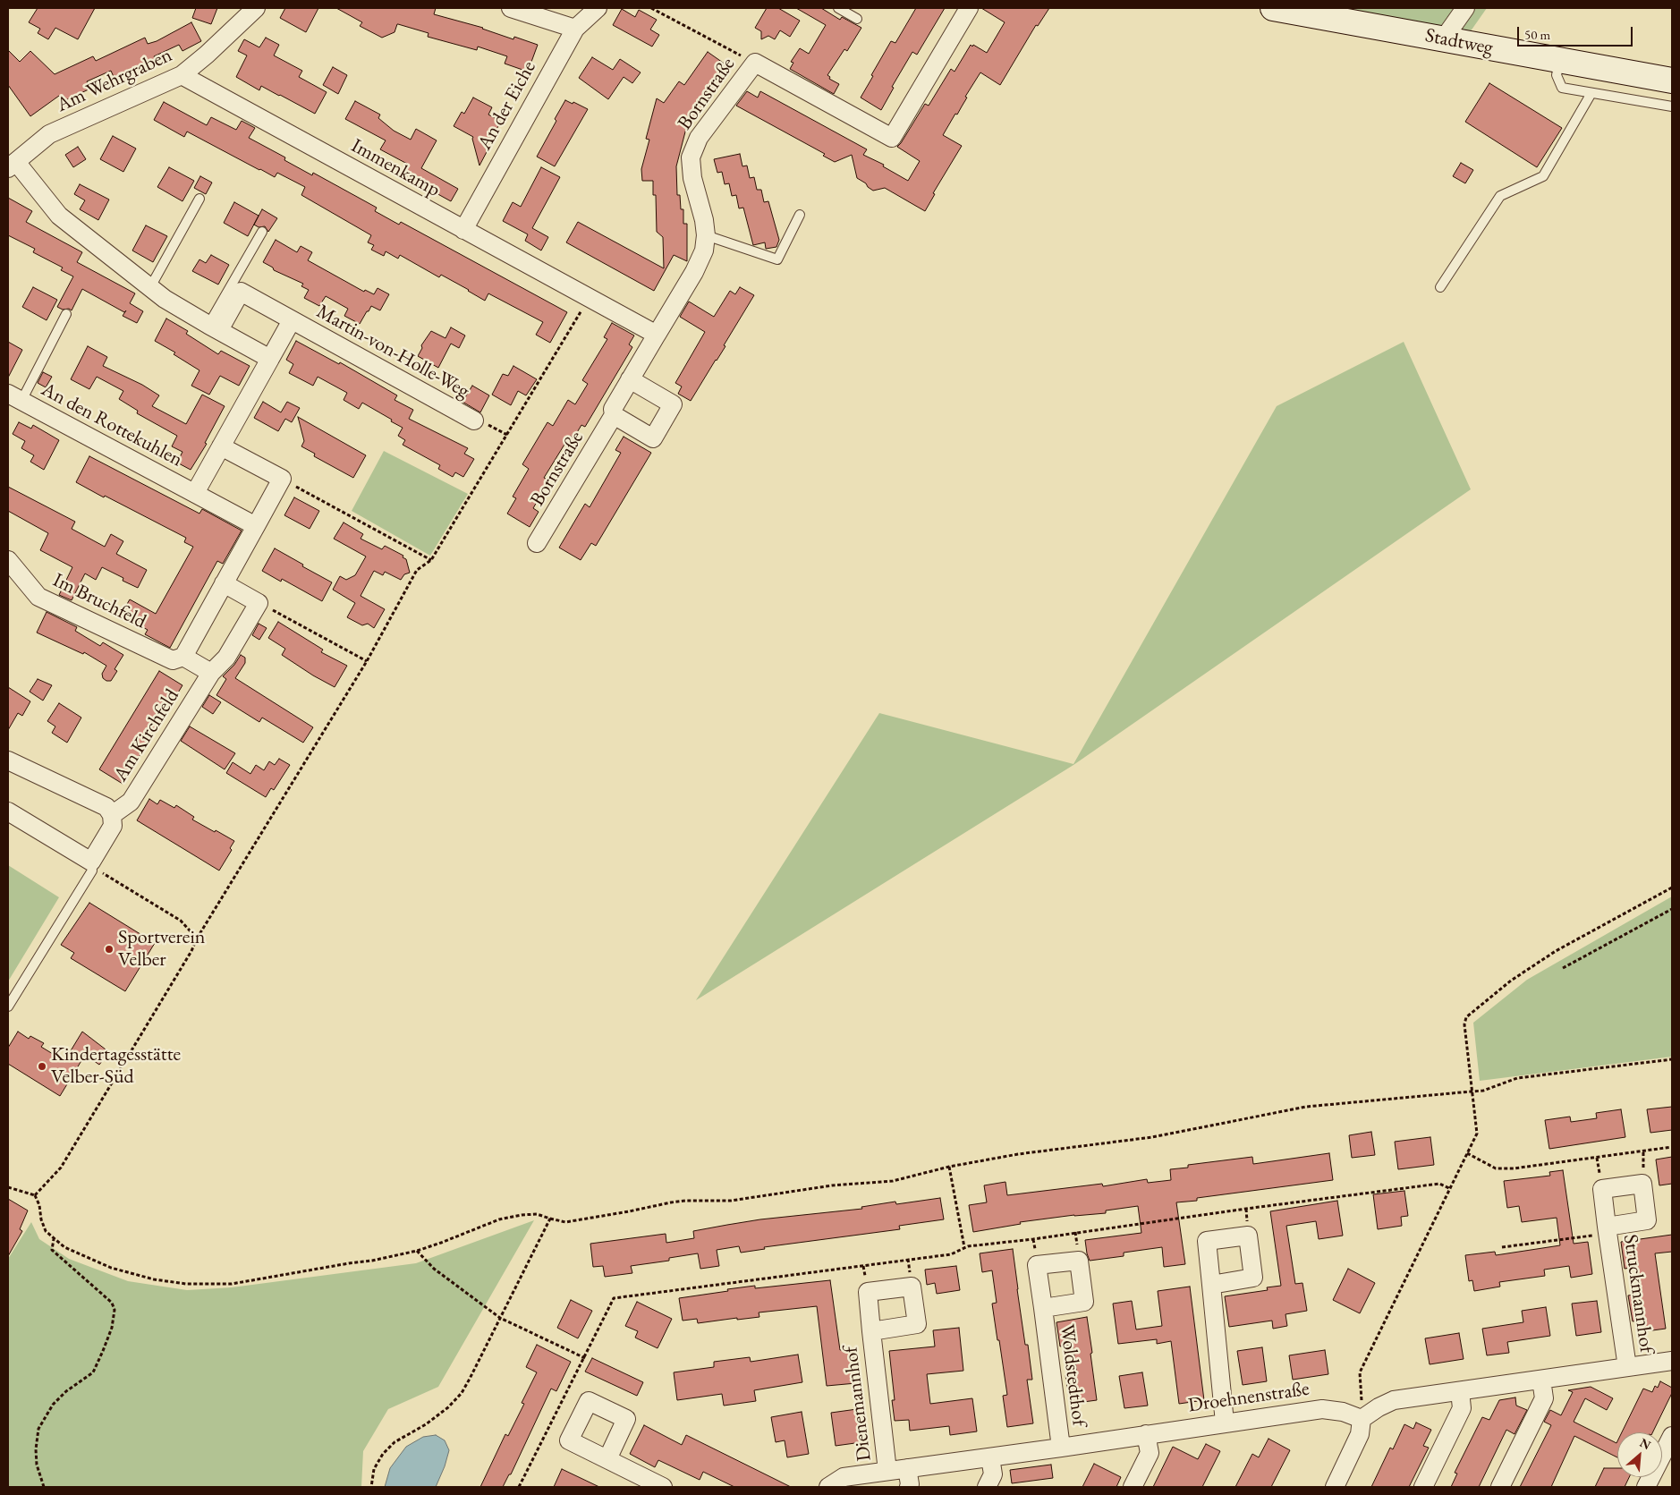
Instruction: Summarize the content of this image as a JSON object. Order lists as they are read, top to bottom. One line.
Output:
{"streets":{"street":["Stadtweg","Am Wehrgraben","Bornstraße","An der Eiche","Immenkamp","Martin-von-Holle-Weg","An den Rottekuhlen","Im Bruchfeld","Am Kirchfeld","Struckmannhof","Woldstedthof","Droehnenstraße","Dienemannhof"]},"crossings":[["Am Wehrgraben","Immenkamp"],["An der Eiche","Immenkamp"],["Woldstedthof","Droehnenstraße"],["Droehnenstraße","Dienemannhof"]],"places":["Sportverein Velber","Kindertagesstätte Velber-Süd"],"scale_bar":"50 m","north":"top right"}
